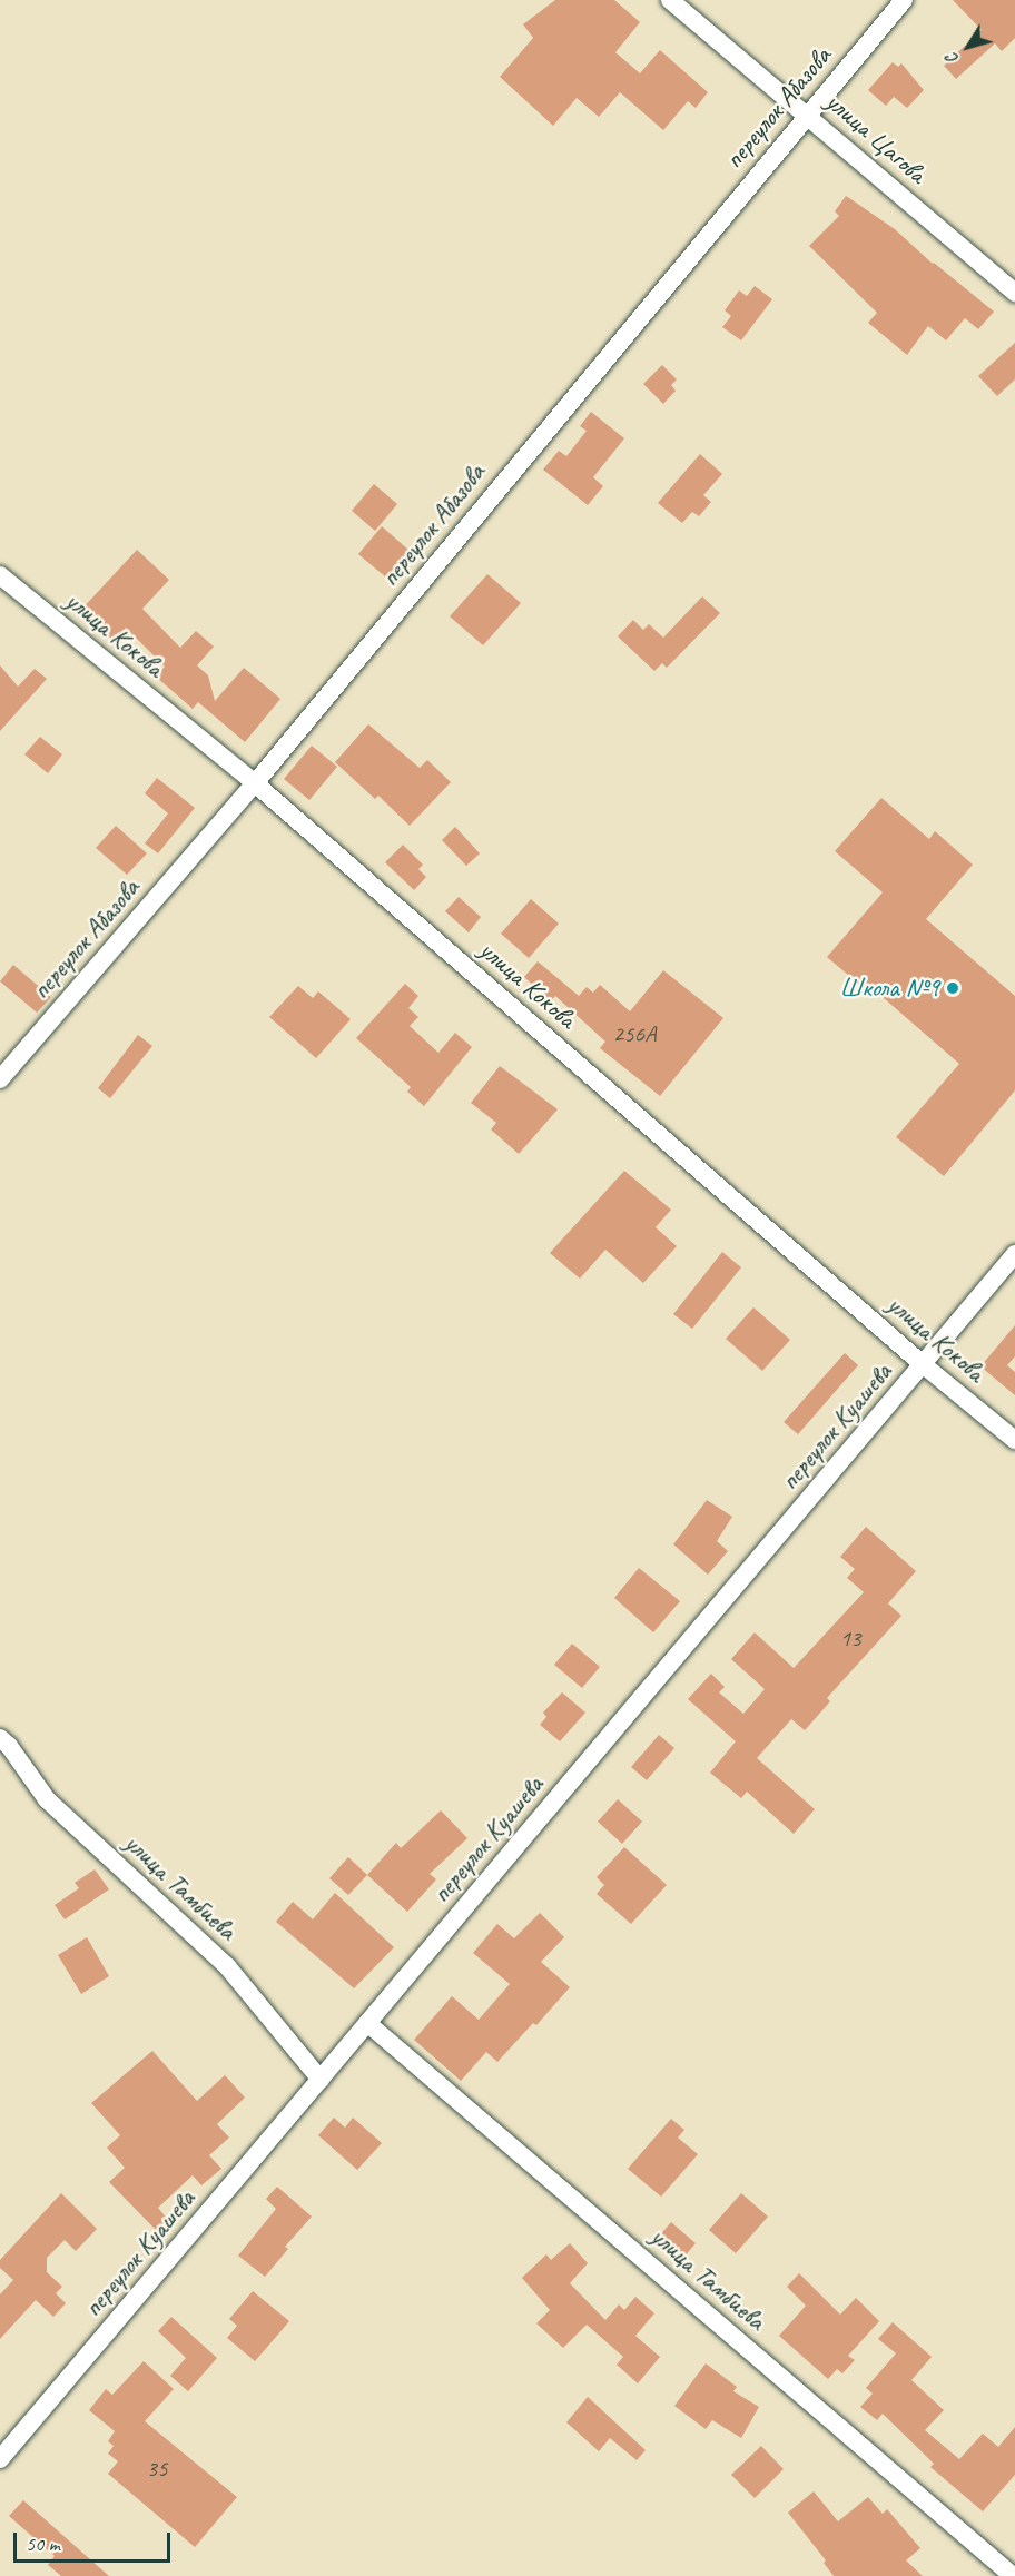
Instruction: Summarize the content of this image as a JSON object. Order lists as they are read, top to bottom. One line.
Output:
{"streets":{"street":["переулок Абазова","улица Цагова","улица Кокова","переулок Куашева","улица Тамбиева"]},"crossings":[["переулок Абазова","улица Цагова"],["переулок Абазова","улица Кокова"],["улица Кокова","переулок Куашева"],["переулок Куашева","улица Тамбиева"]],"places":["Школа №9"],"house_numbers":["256А","13","35"],"scale_bar":"50 m","north":"bottom left"}
